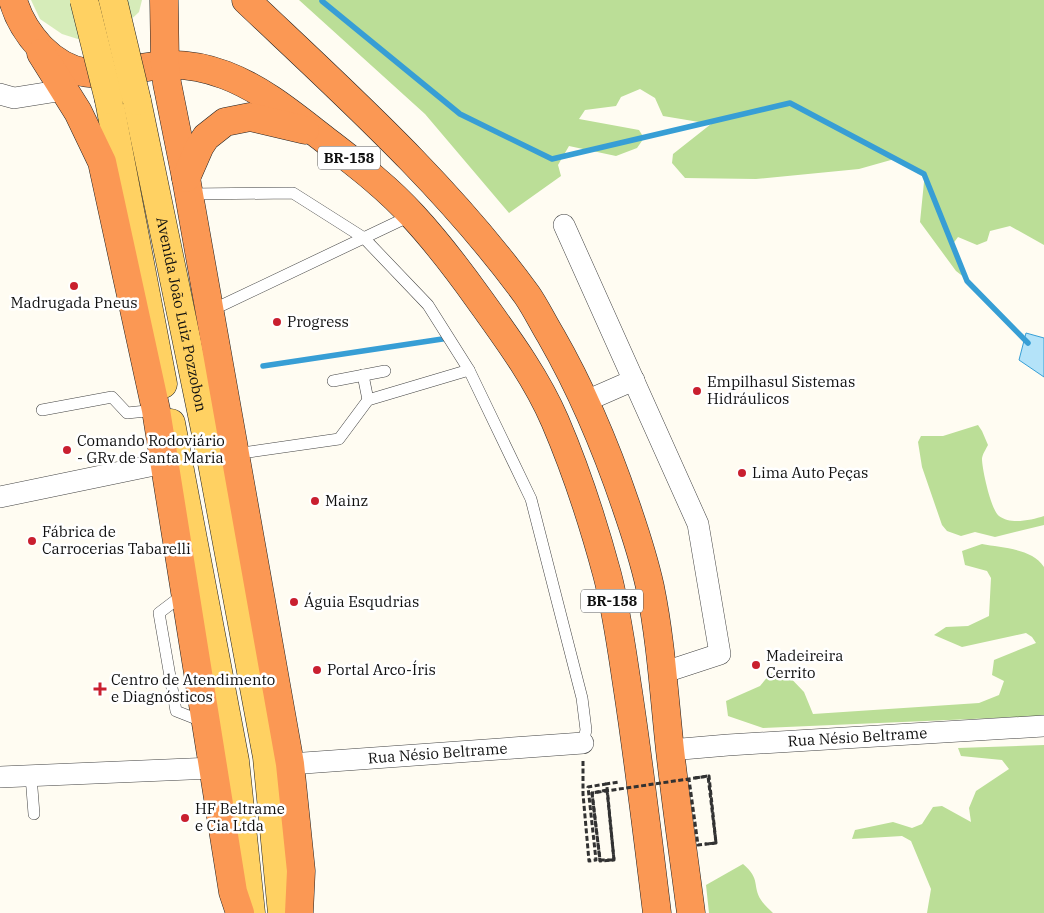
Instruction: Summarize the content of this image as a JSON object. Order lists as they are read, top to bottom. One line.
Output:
{"streets":{"highway":["BR-158"],"main road":["Avenida João Luiz Pozzobon"],"street":["Rua Nésio Beltrame"]},"crossings":[["BR-158","Rua Nésio Beltrame"]],"places":{"other":["Madrugada Pneus","Progress","Empilhasul Sistemas Hidráulicos","Comando Rodoviário - GRv de Santa Maria","Lima Auto Peças","Mainz","Fábrica de Carrocerias Tabarelli","Águia Esqudrias","Madeireira Cerrito","Portal Arco-Íris","HF Beltrame e Cia Ltda"],"health":["Centro de Atendimento e Diagnósticos"]}}
